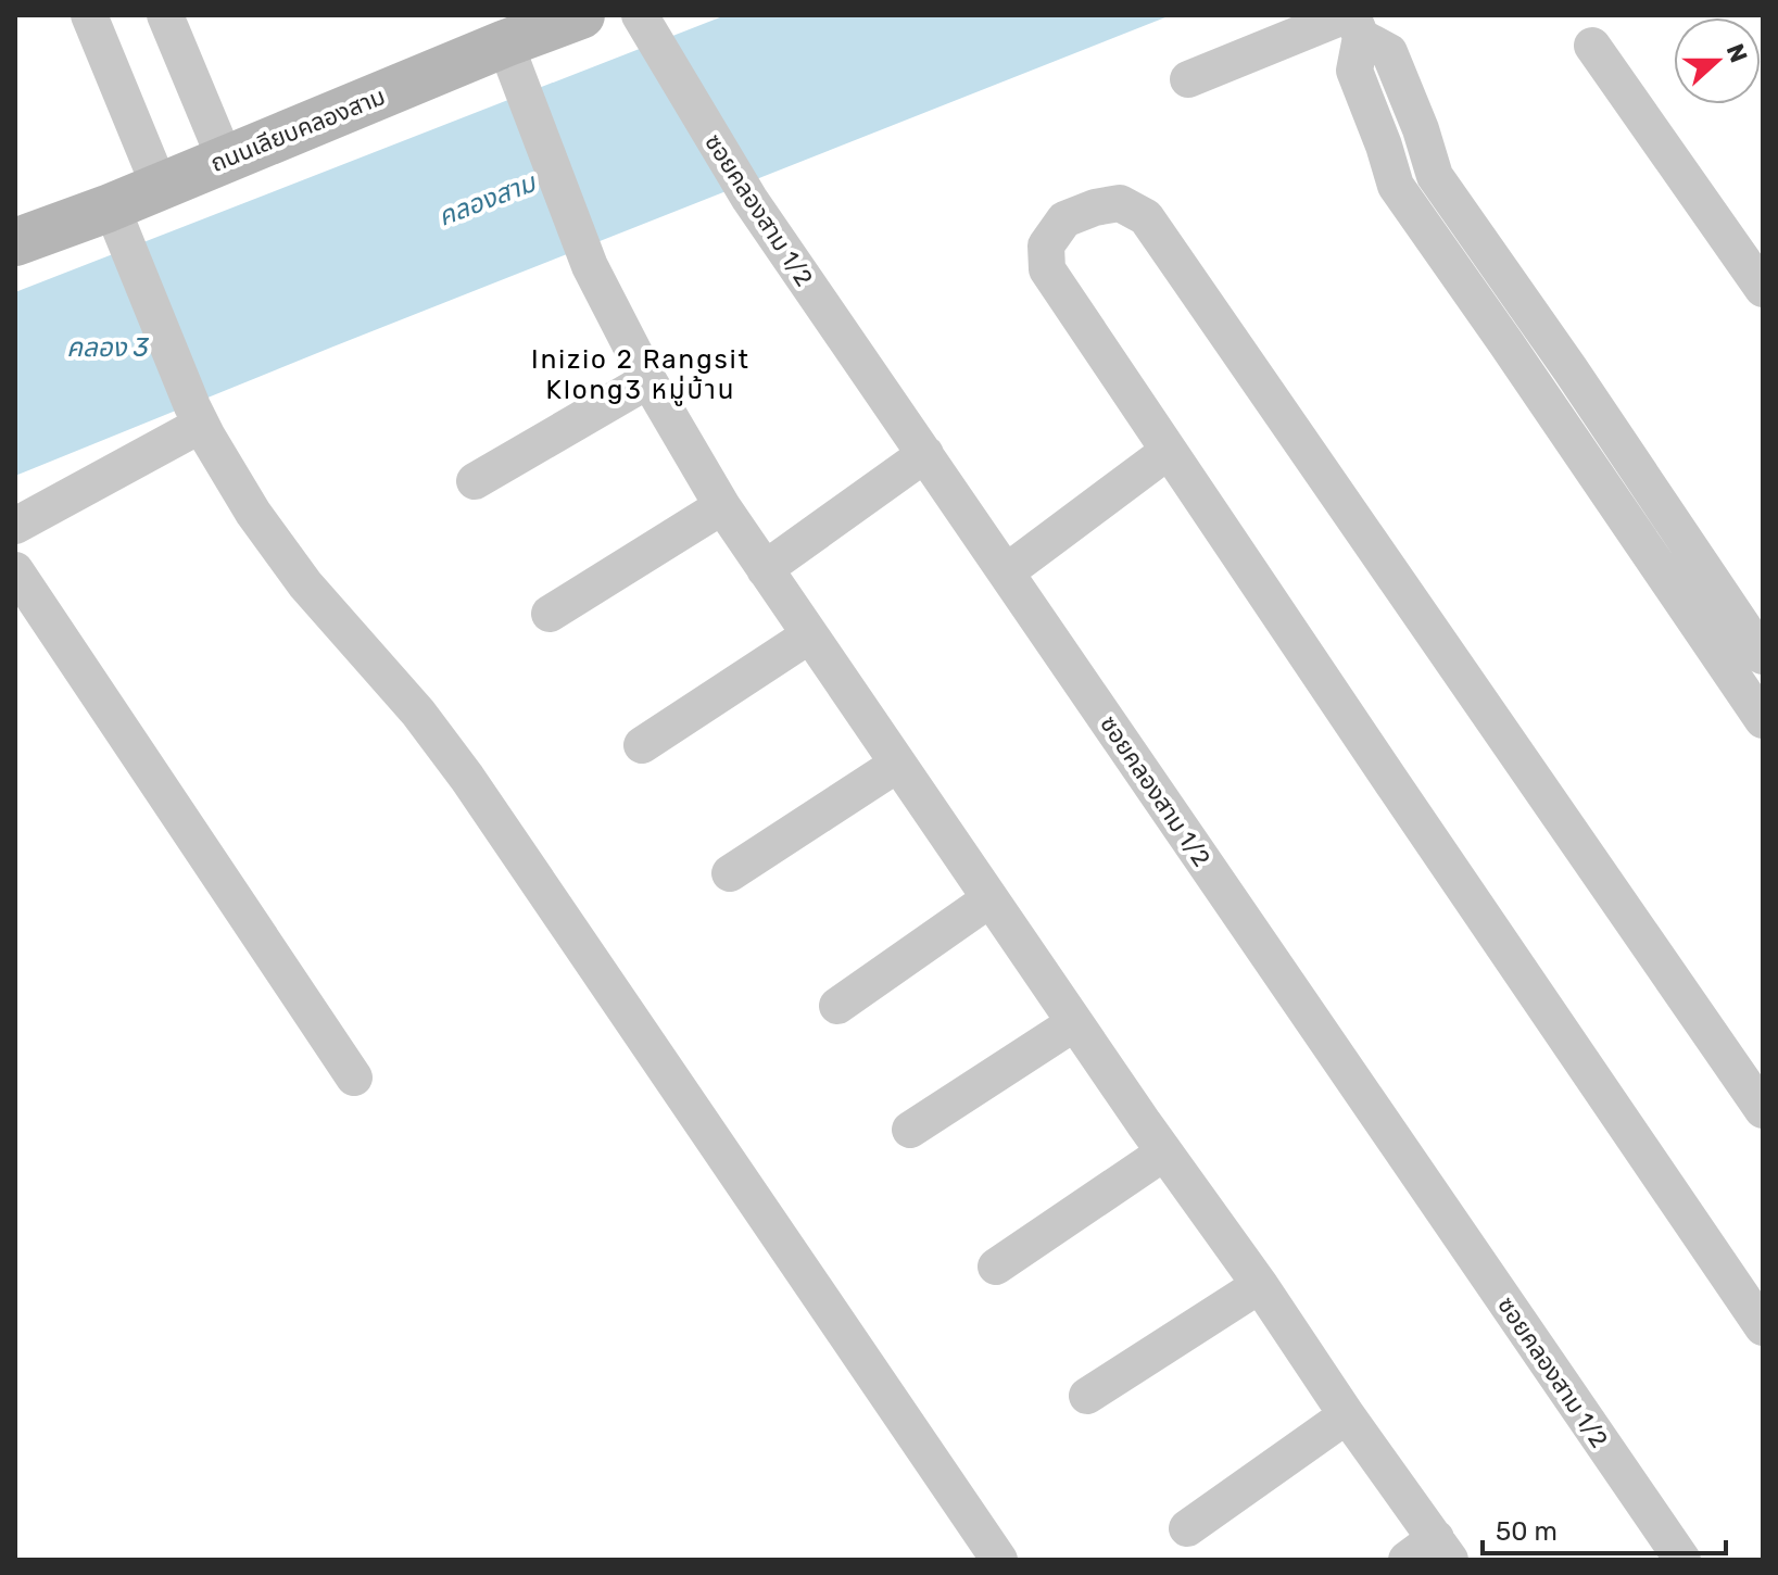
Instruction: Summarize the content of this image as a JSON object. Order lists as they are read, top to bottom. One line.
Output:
{"streets":{"main road":["ถนนเลียบคลองสาม"],"street":["ซอยคลองสาม 1/2"]},"districts":["Inizio 2 Rangsit Klong3 หมู่บ้าน"],"water":["คลองสาม","คลอง 3"],"scale_bar":"50 m","north":"right"}
